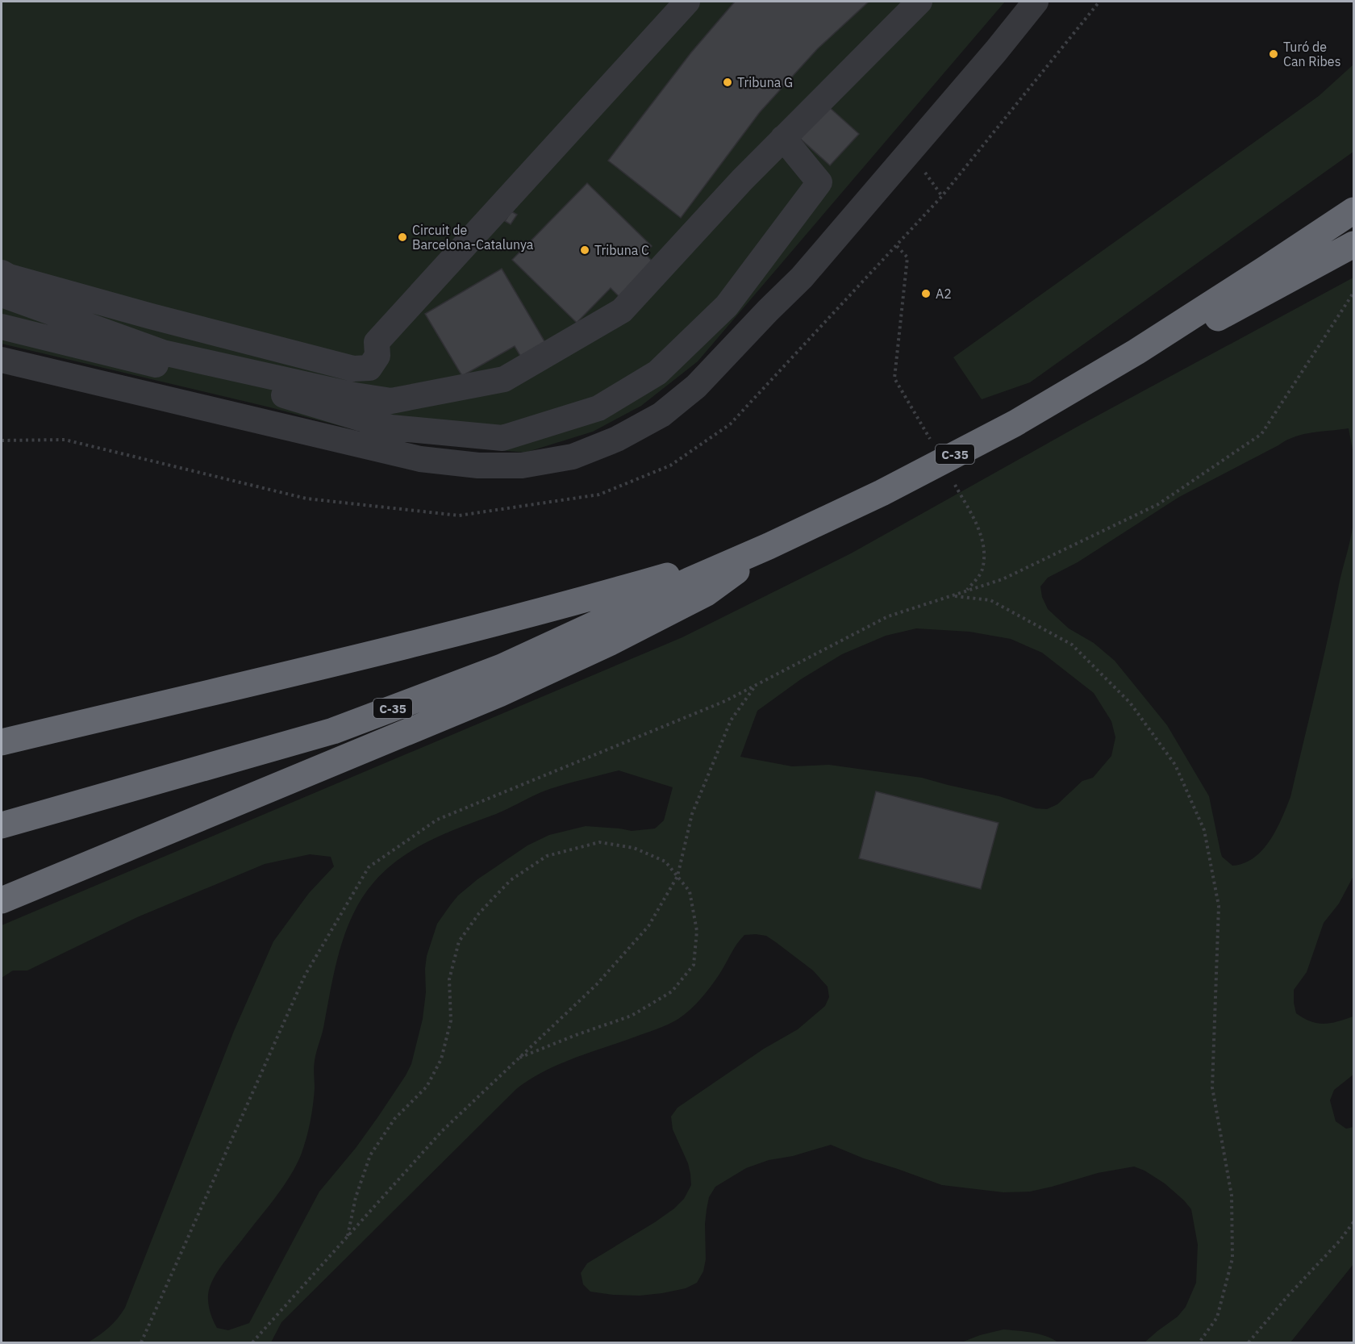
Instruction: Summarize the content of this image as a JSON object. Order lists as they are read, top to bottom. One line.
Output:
{"streets":{"highway":["C-35"]},"places":["Turó de Can Ribes","Tribuna G","Circuit de Barcelona-Catalunya","Tribuna C","A2"]}
